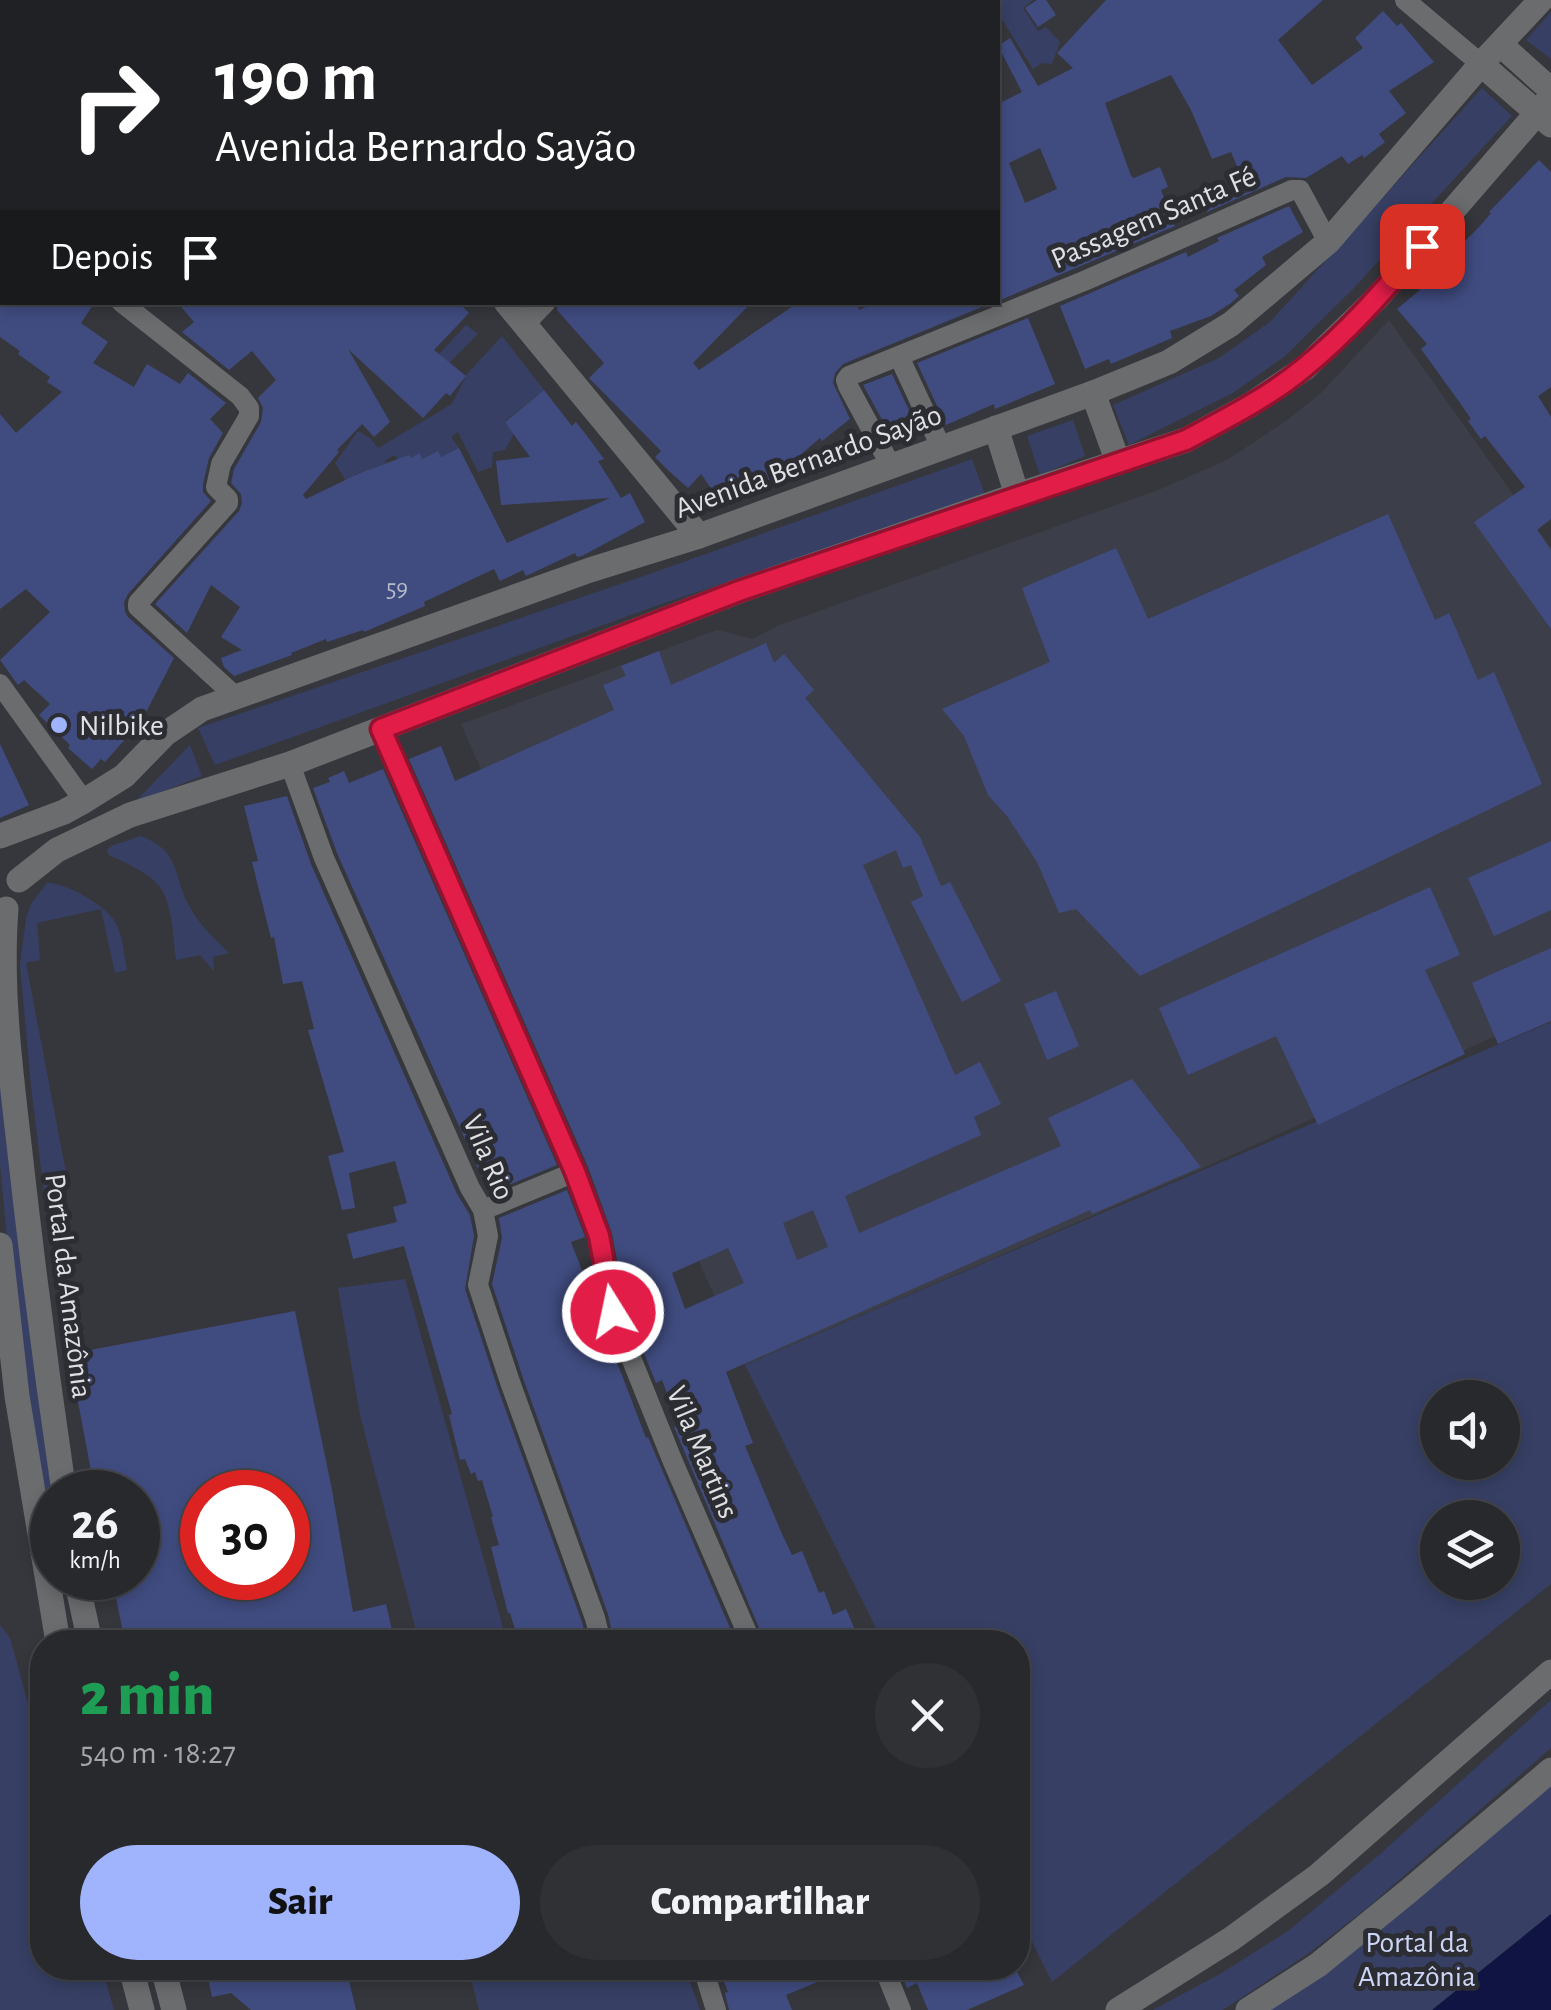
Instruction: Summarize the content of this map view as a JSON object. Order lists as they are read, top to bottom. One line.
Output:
{"streets":{"street":["Passagem Santa Fé","Avenida Bernardo Sayão","Vila Rio","Portal da Amazônia","Vila Martins"]},"crossings":[["Passagem Santa Fé","Avenida Bernardo Sayão"]],"parks":["Portal da Amazônia"],"places":["Nilbike"],"house_numbers":["59"],"page":{"turn":["190 m","Avenida Bernardo Sayão"],"then":"Depois","speed":"26 km/h","limit":"30","heading":["2 min","540 m · 18:27"],"buttons":["Sair","Compartilhar"]}}
